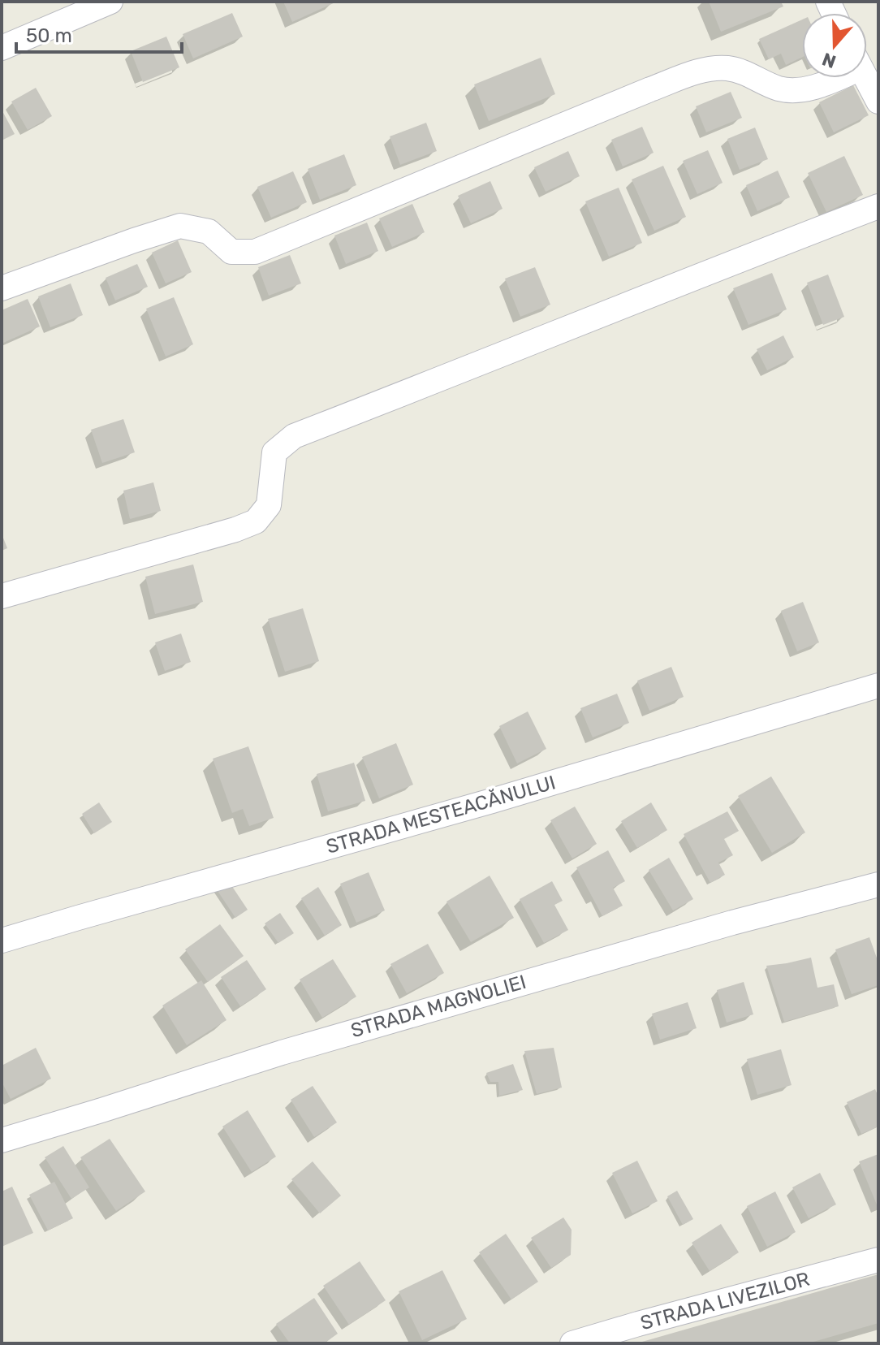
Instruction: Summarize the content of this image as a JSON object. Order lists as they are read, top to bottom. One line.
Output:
{"streets":{"street":["STRADA MESTEACĂNULUI","STRADA MAGNOLIEI","STRADA LIVEZILOR"]},"scale_bar":"50 m","north":"bottom"}
